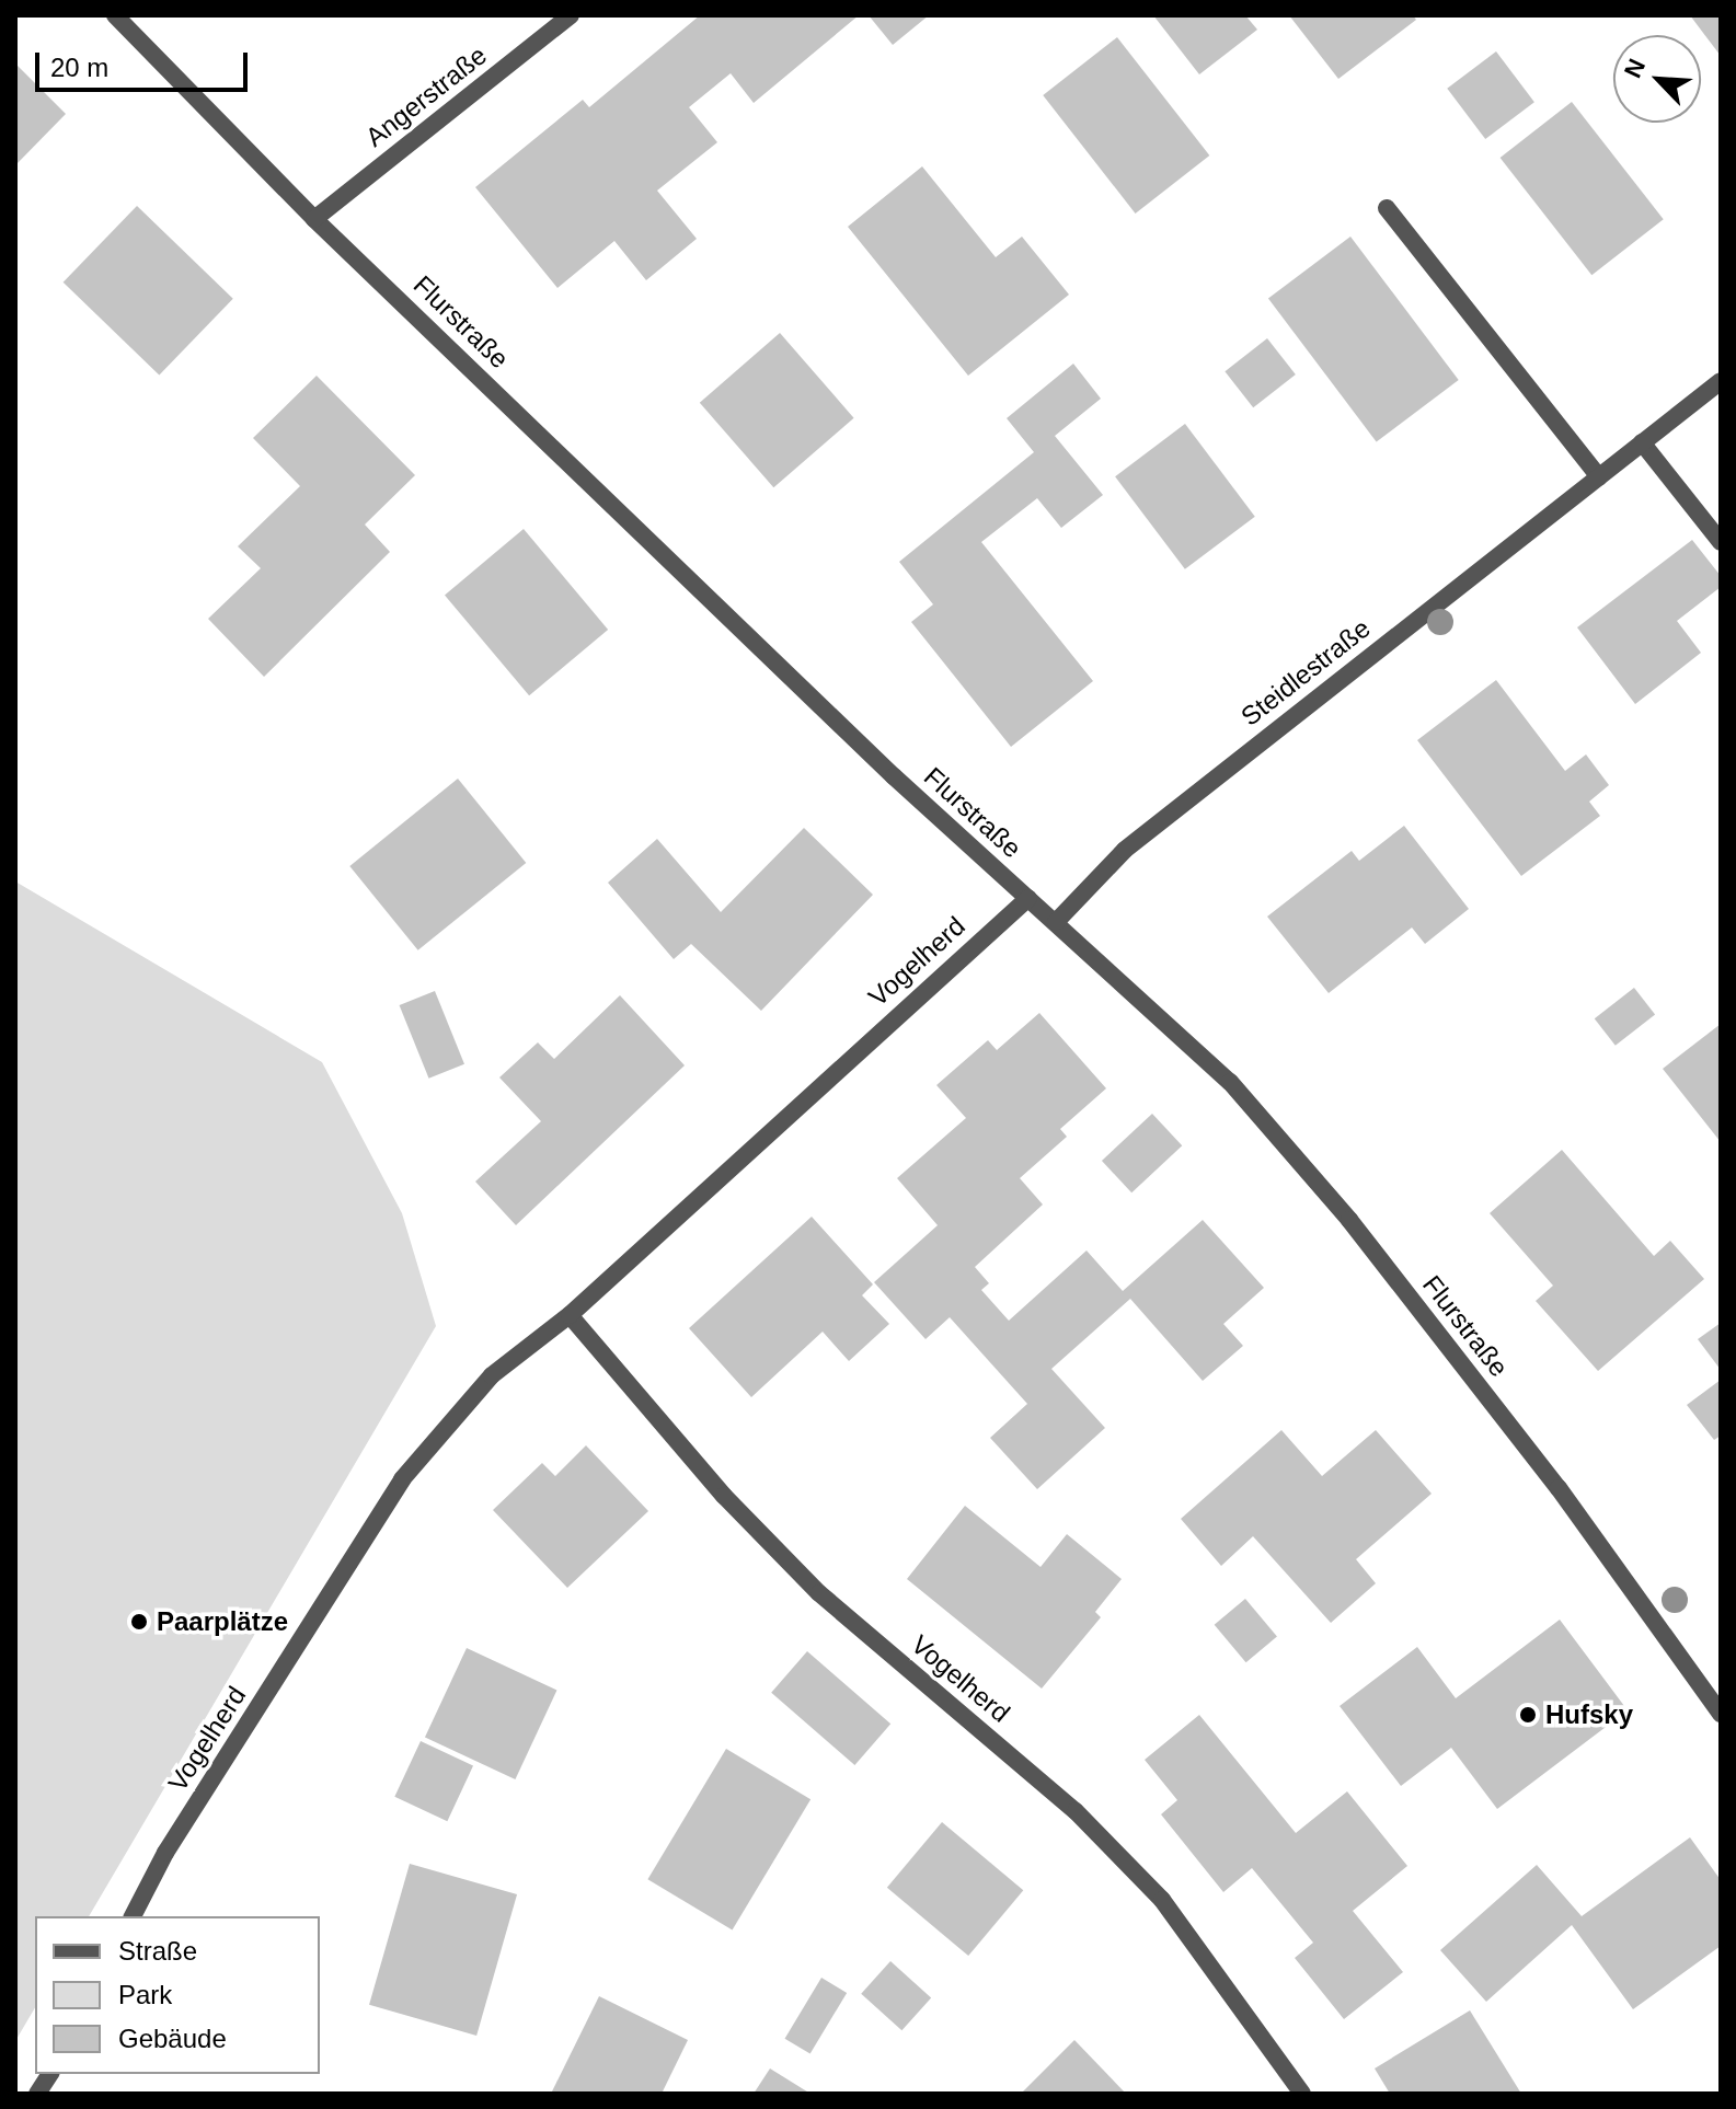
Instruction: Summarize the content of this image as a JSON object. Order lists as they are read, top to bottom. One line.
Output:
{"streets":{"street":["Angerstraße","Flurstraße","Steidlestraße","Vogelherd"]},"crossings":[["Angerstraße","Flurstraße"],["Flurstraße","Steidlestraße"],["Flurstraße","Vogelherd"]],"places":["Paarplätze","Hufsky"],"legend":["Straße","Park","Gebäude"],"scale_bar":"20 m","north":"top left"}
